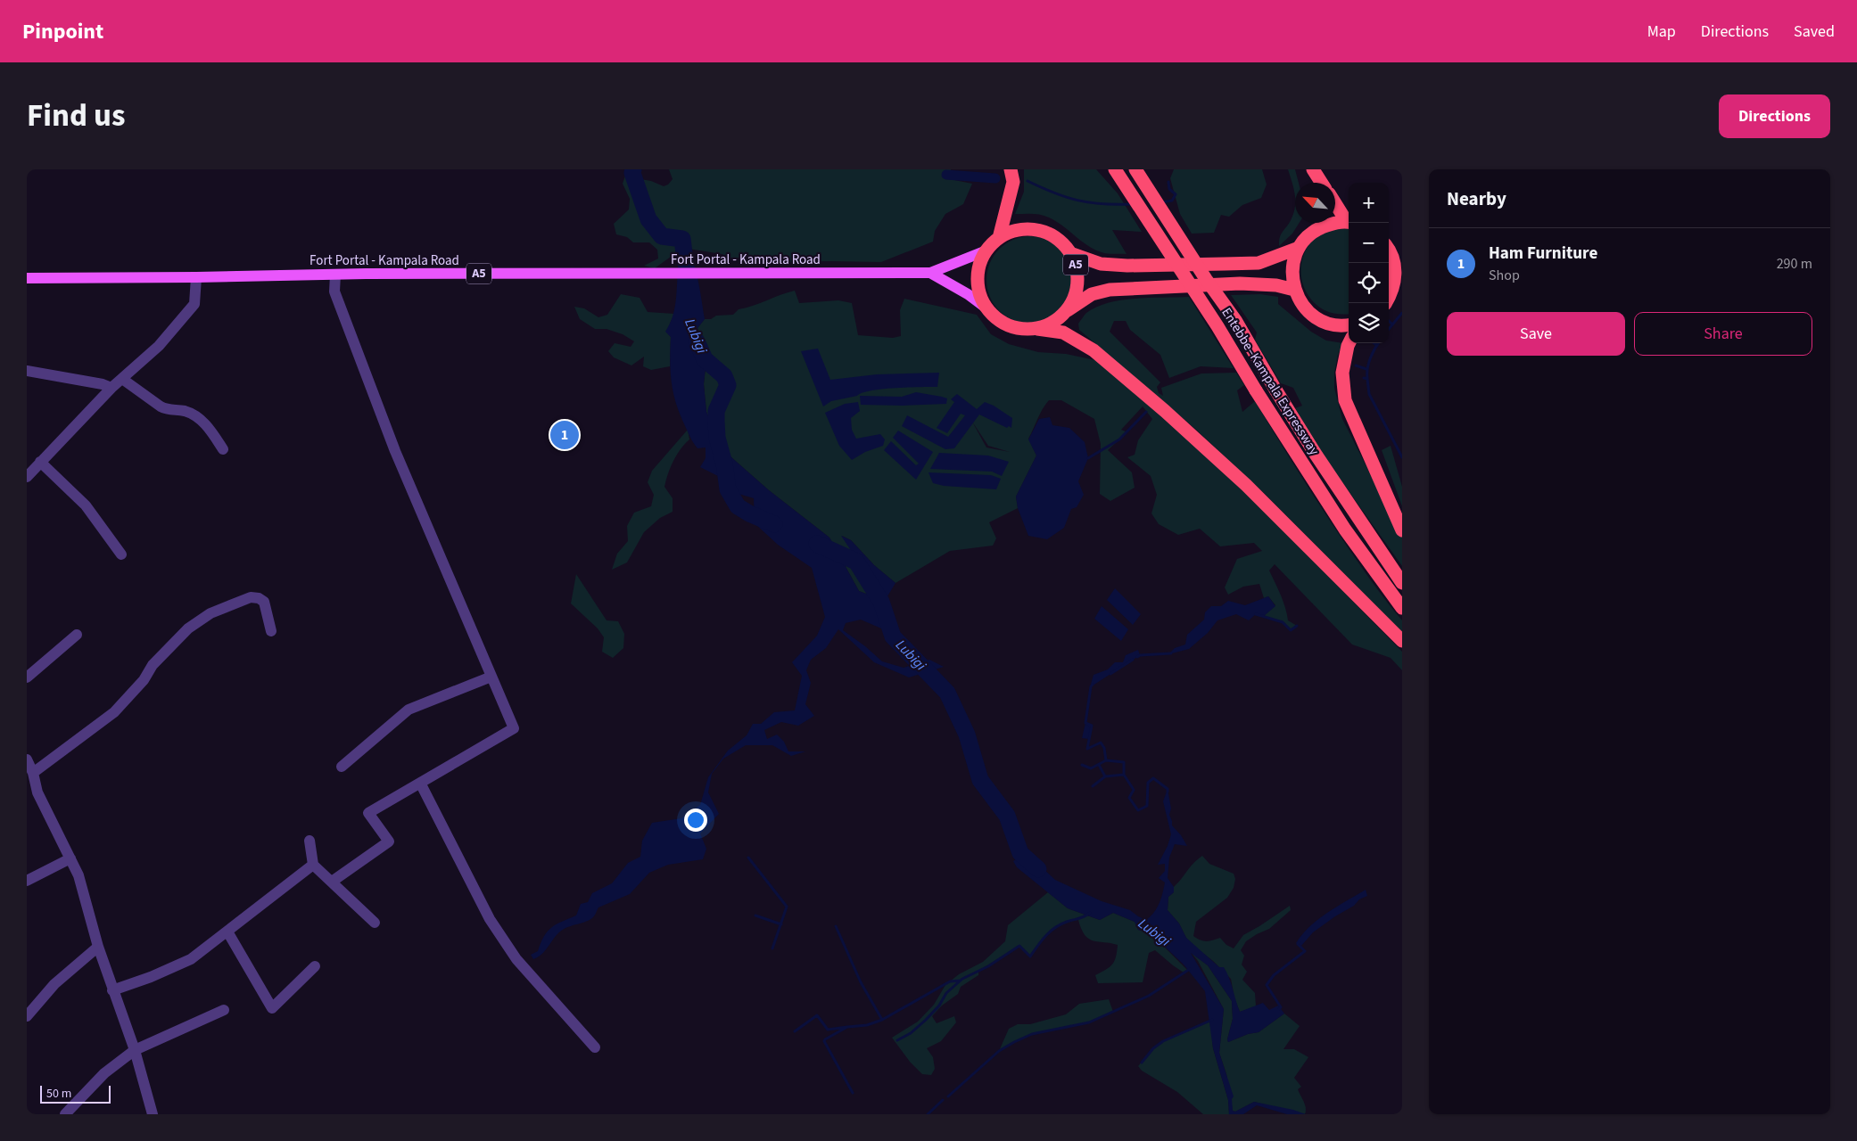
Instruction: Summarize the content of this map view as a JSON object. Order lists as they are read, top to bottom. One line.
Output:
{"streets":{"highway":["A5","Entebbe–Kampala Expressway"],"main road":["Fort Portal - Kampala Road"]},"crossings":[["Fort Portal - Kampala Road","A5"]],"water":["Lubigi"],"scale_bar":"50 m","north":"top left","page":{"header":"Pinpoint","nav":["Map","Directions","Saved"],"title":"Find us","buttons":["Directions",["Save","Share"]],"heading":"Nearby","map_buttons":["+","−"],"list":[{"mark":"1","name":"Ham Furniture","note":"Shop","value":"290 m"}],"pins":"1","scale":"50 m"}}
